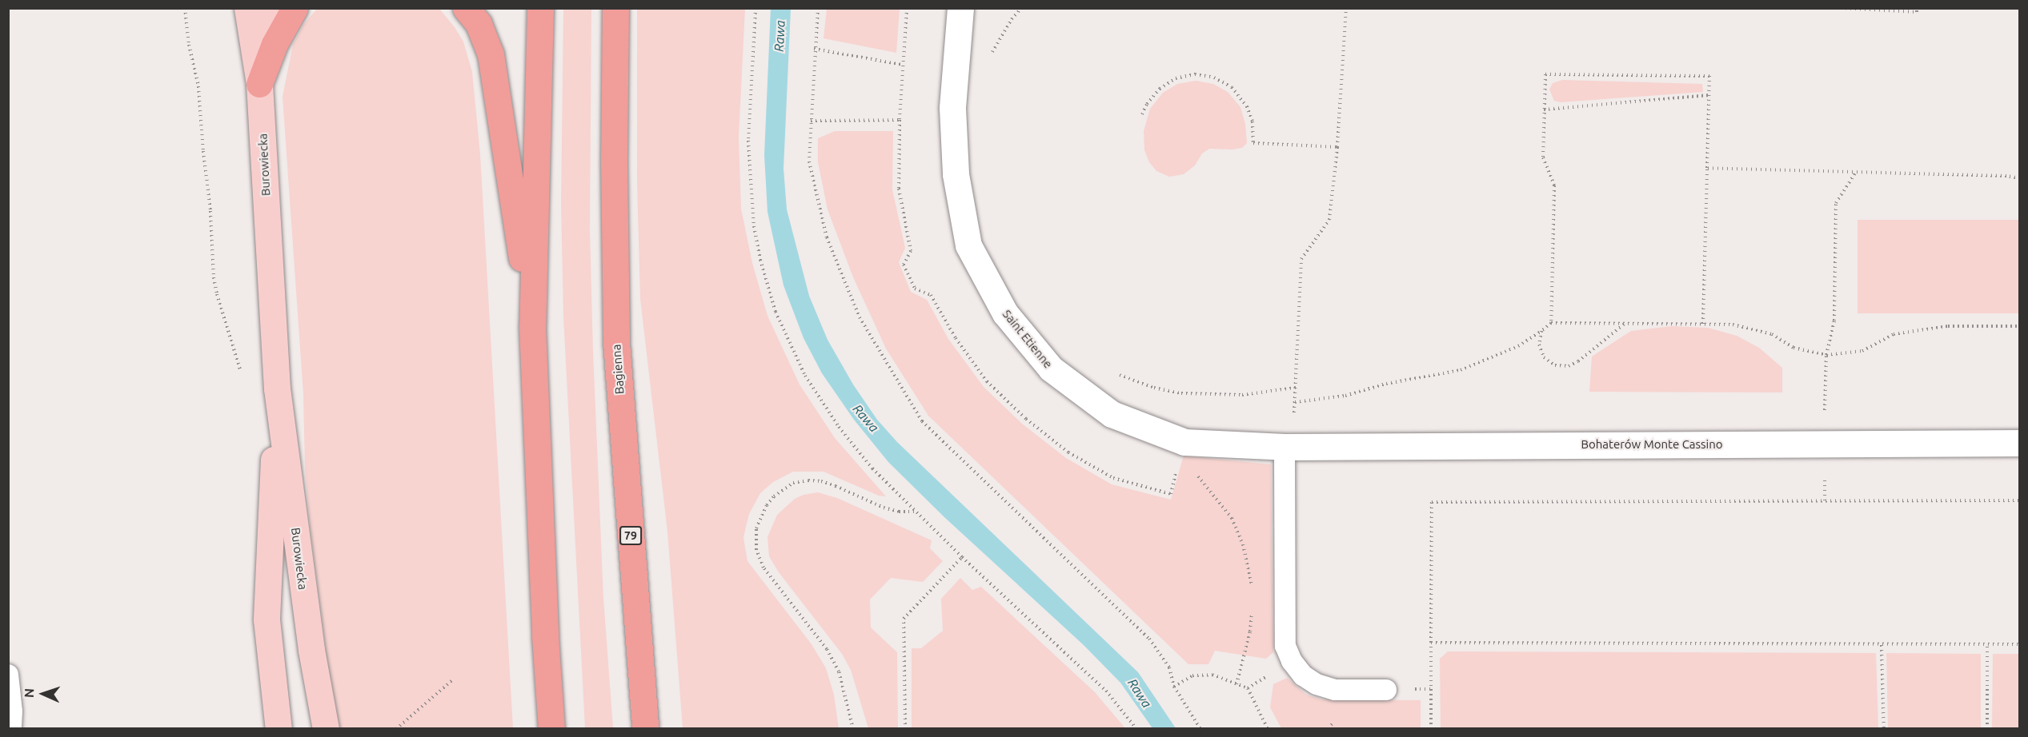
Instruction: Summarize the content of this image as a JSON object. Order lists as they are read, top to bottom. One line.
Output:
{"streets":{"main road":["Bagienna","79"],"street":["Burowiecka","Saint Etienne","Bohaterów Monte Cassino"]},"crossings":[["Saint Etienne","Bohaterów Monte Cassino"]],"water":["Rawa"],"north":"left"}
